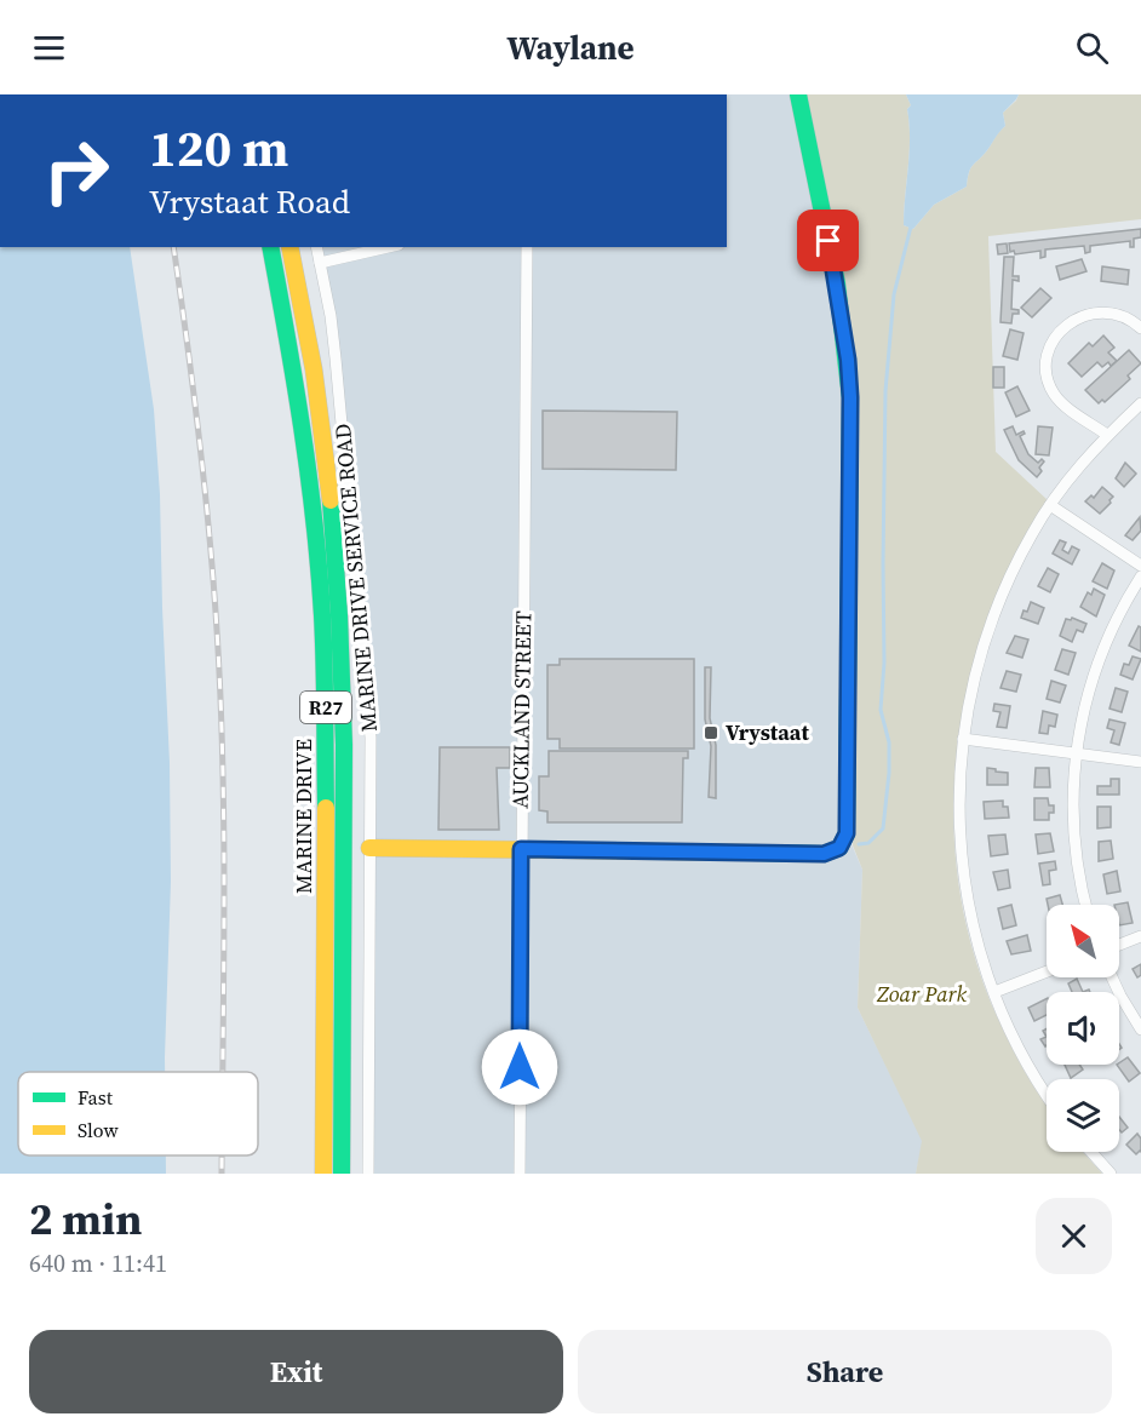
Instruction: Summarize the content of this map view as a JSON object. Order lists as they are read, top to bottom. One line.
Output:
{"streets":{"main road":["R27","MARINE DRIVE"],"street":["MARINE DRIVE SERVICE ROAD","AUCKLAND STREET"]},"parks":["Zoar Park"],"places":{"transit":["Vrystaat"]},"legend":["Fast","Slow"],"north":"top left","page":{"header":"Waylane","turn":["120 m","Vrystaat Road"],"heading":["2 min","640 m · 11:41"],"buttons":["Exit","Share"]}}
